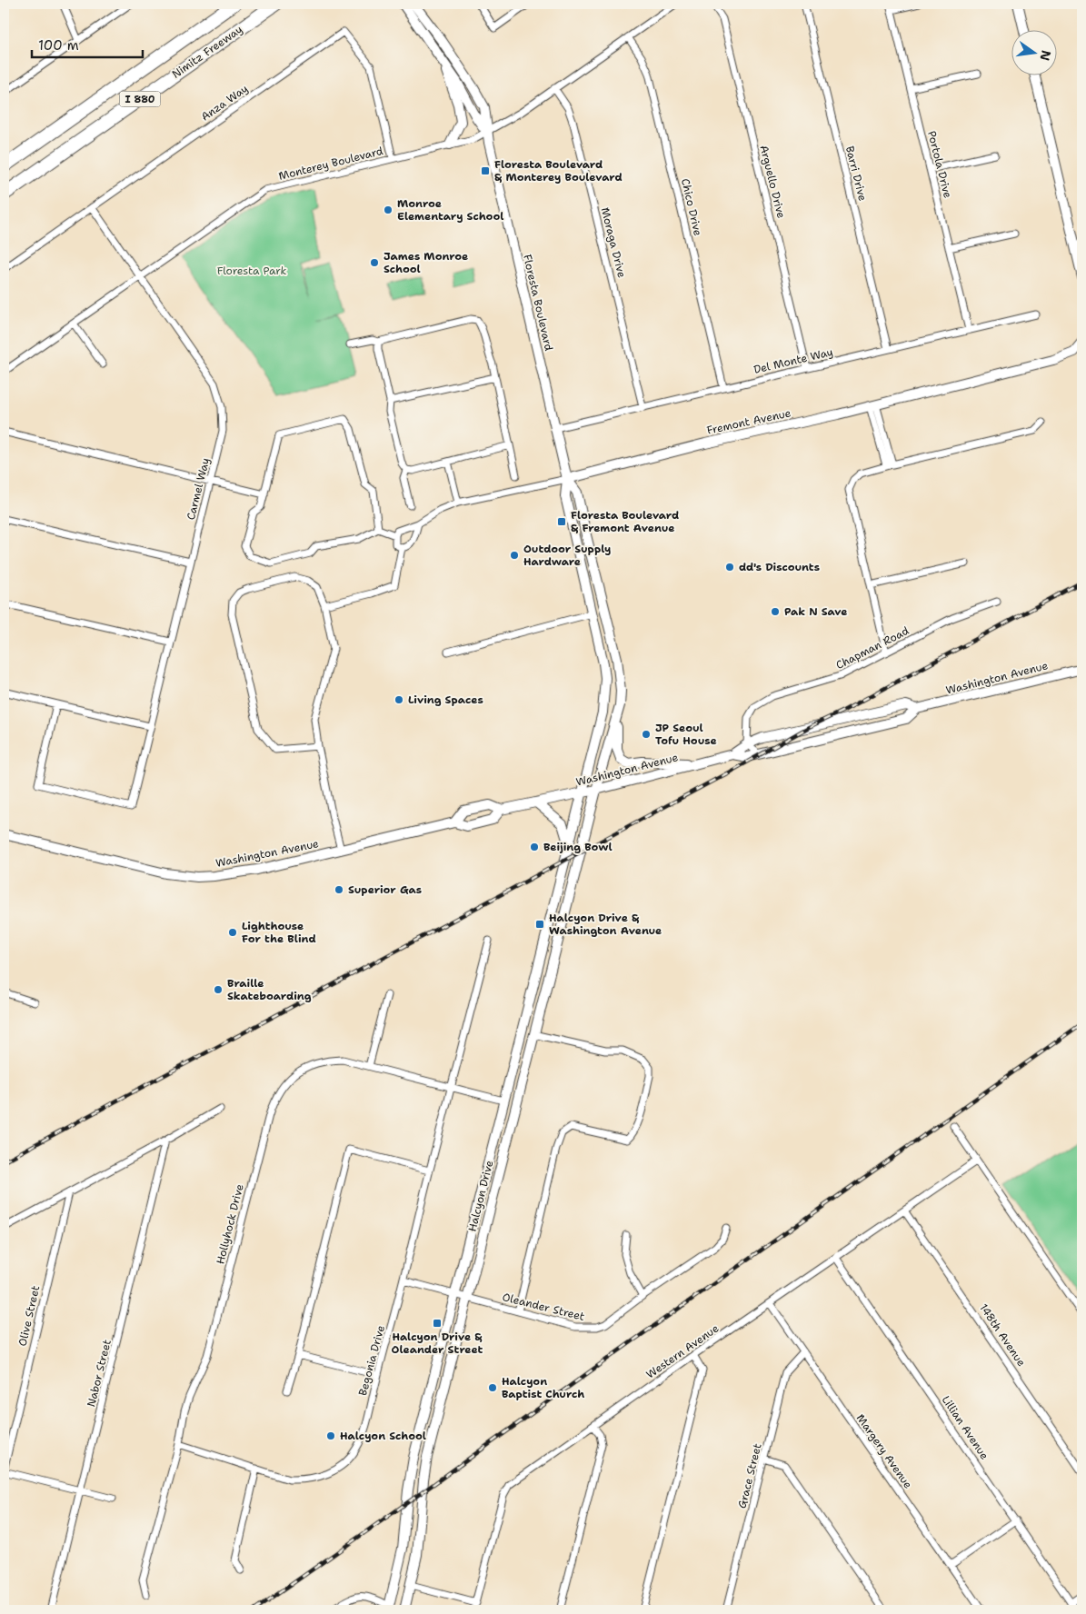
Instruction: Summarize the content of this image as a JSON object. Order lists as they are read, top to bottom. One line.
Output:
{"streets":{"highway":["Nimitz Freeway","I 880"],"main road":["Floresta Boulevard","Fremont Avenue","Washington Avenue","Halcyon Drive"],"street":["Anza Way","Monterey Boulevard","Portola Drive","Barri Drive","Arguello Drive","Chico Drive","Moraga Drive","Del Monte Way","Carmel Way","Chapman Road","Hollyhock Drive","Oleander Street","Olive Street","148th Avenue","Western Avenue","Begonia Drive","Nabor Street","Lillian Avenue","Margery Avenue","Grace Street"]},"crossings":[["Anza Way","Monterey Boulevard"],["Anza Way","Carmel Way"],["Monterey Boulevard","Chico Drive"],["Monterey Boulevard","Moraga Drive"],["Monterey Boulevard","Floresta Boulevard"],["Monterey Boulevard","Carmel Way"],["Portola Drive","Del Monte Way"],["Barri Drive","Del Monte Way"],["Arguello Drive","Del Monte Way"],["Chico Drive","Del Monte Way"],["Moraga Drive","Del Monte Way"],["Floresta Boulevard","Del Monte Way"],["Floresta Boulevard","Fremont Avenue"],["Floresta Boulevard","Washington Avenue"],["Floresta Boulevard","Halcyon Drive"],["Chapman Road","Washington Avenue"],["Washington Avenue","Halcyon Drive"],["Halcyon Drive","Hollyhock Drive"],["Halcyon Drive","Oleander Street"],["Hollyhock Drive","Begonia Drive"],["Oleander Street","Begonia Drive"],["148th Avenue","Western Avenue"],["Western Avenue","Lillian Avenue"],["Western Avenue","Margery Avenue"],["Margery Avenue","Grace Street"]],"parks":["Floresta Park"],"places":{"transit":["Floresta Boulevard & Monterey Boulevard","Floresta Boulevard & Fremont Avenue","Halcyon Drive & Washington Avenue","Halcyon Drive & Oleander Street"],"other":["Monroe Elementary School","James Monroe School","Outdoor Supply Hardware","dd's Discounts","Pak N Save","Living Spaces","JP Seoul Tofu House","Beijing Bowl","Superior Gas","Lighthouse For the Blind","Braille Skateboarding","Halcyon Baptist Church","Halcyon School"]},"scale_bar":"100 m","north":"right"}
